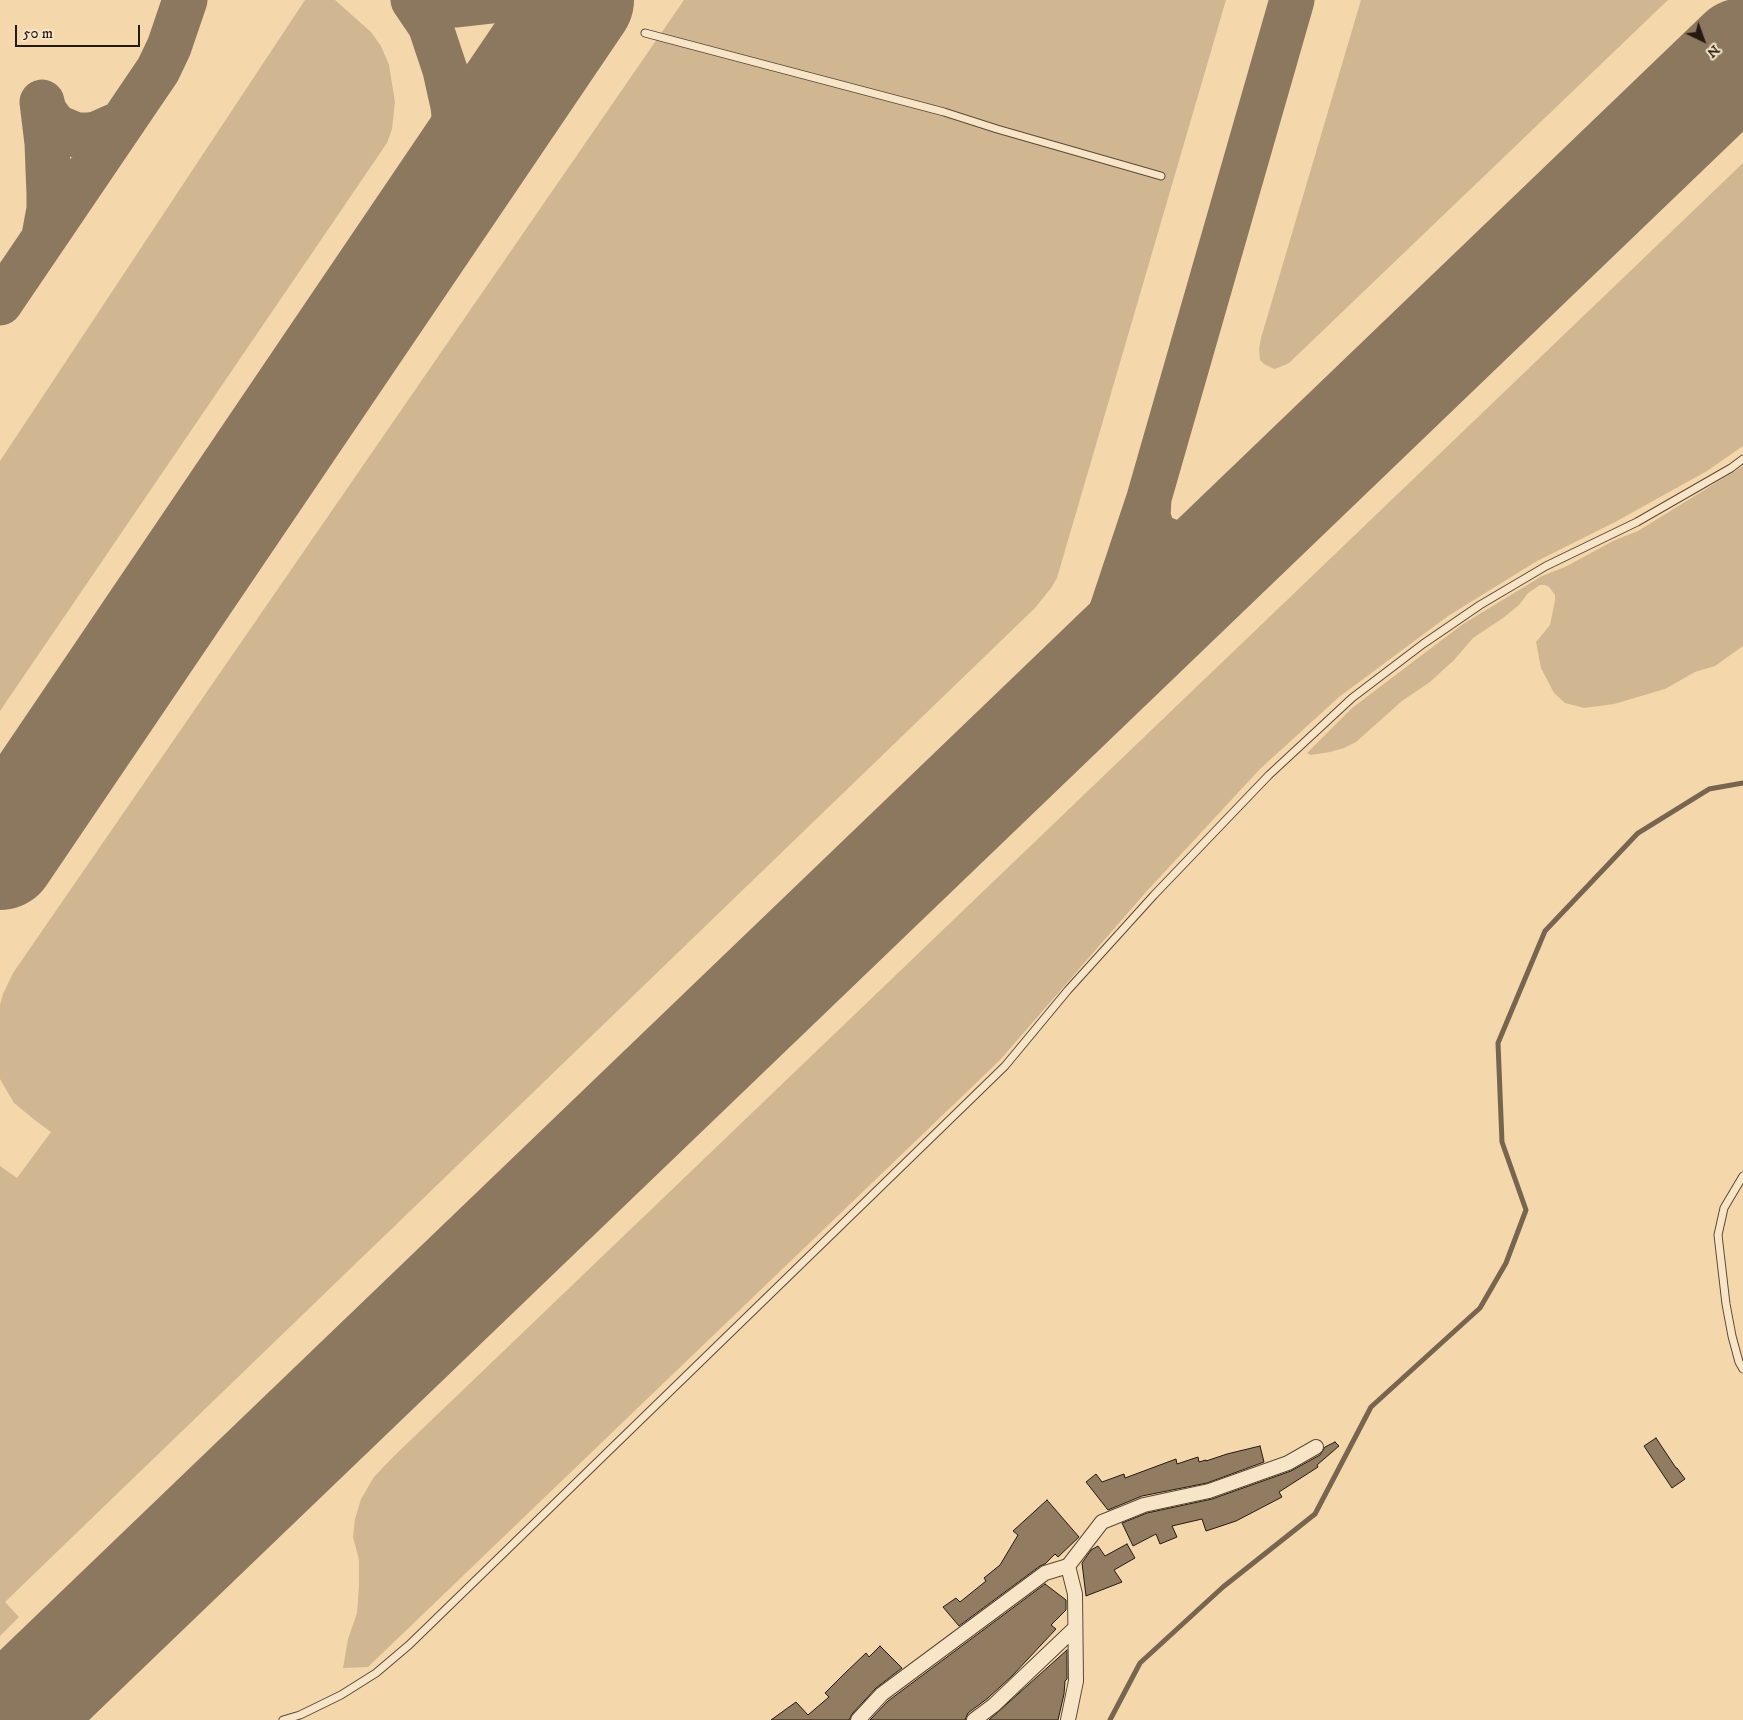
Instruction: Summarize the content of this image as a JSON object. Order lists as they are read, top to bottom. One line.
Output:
{"scale_bar":"50 m","north":"bottom right"}
